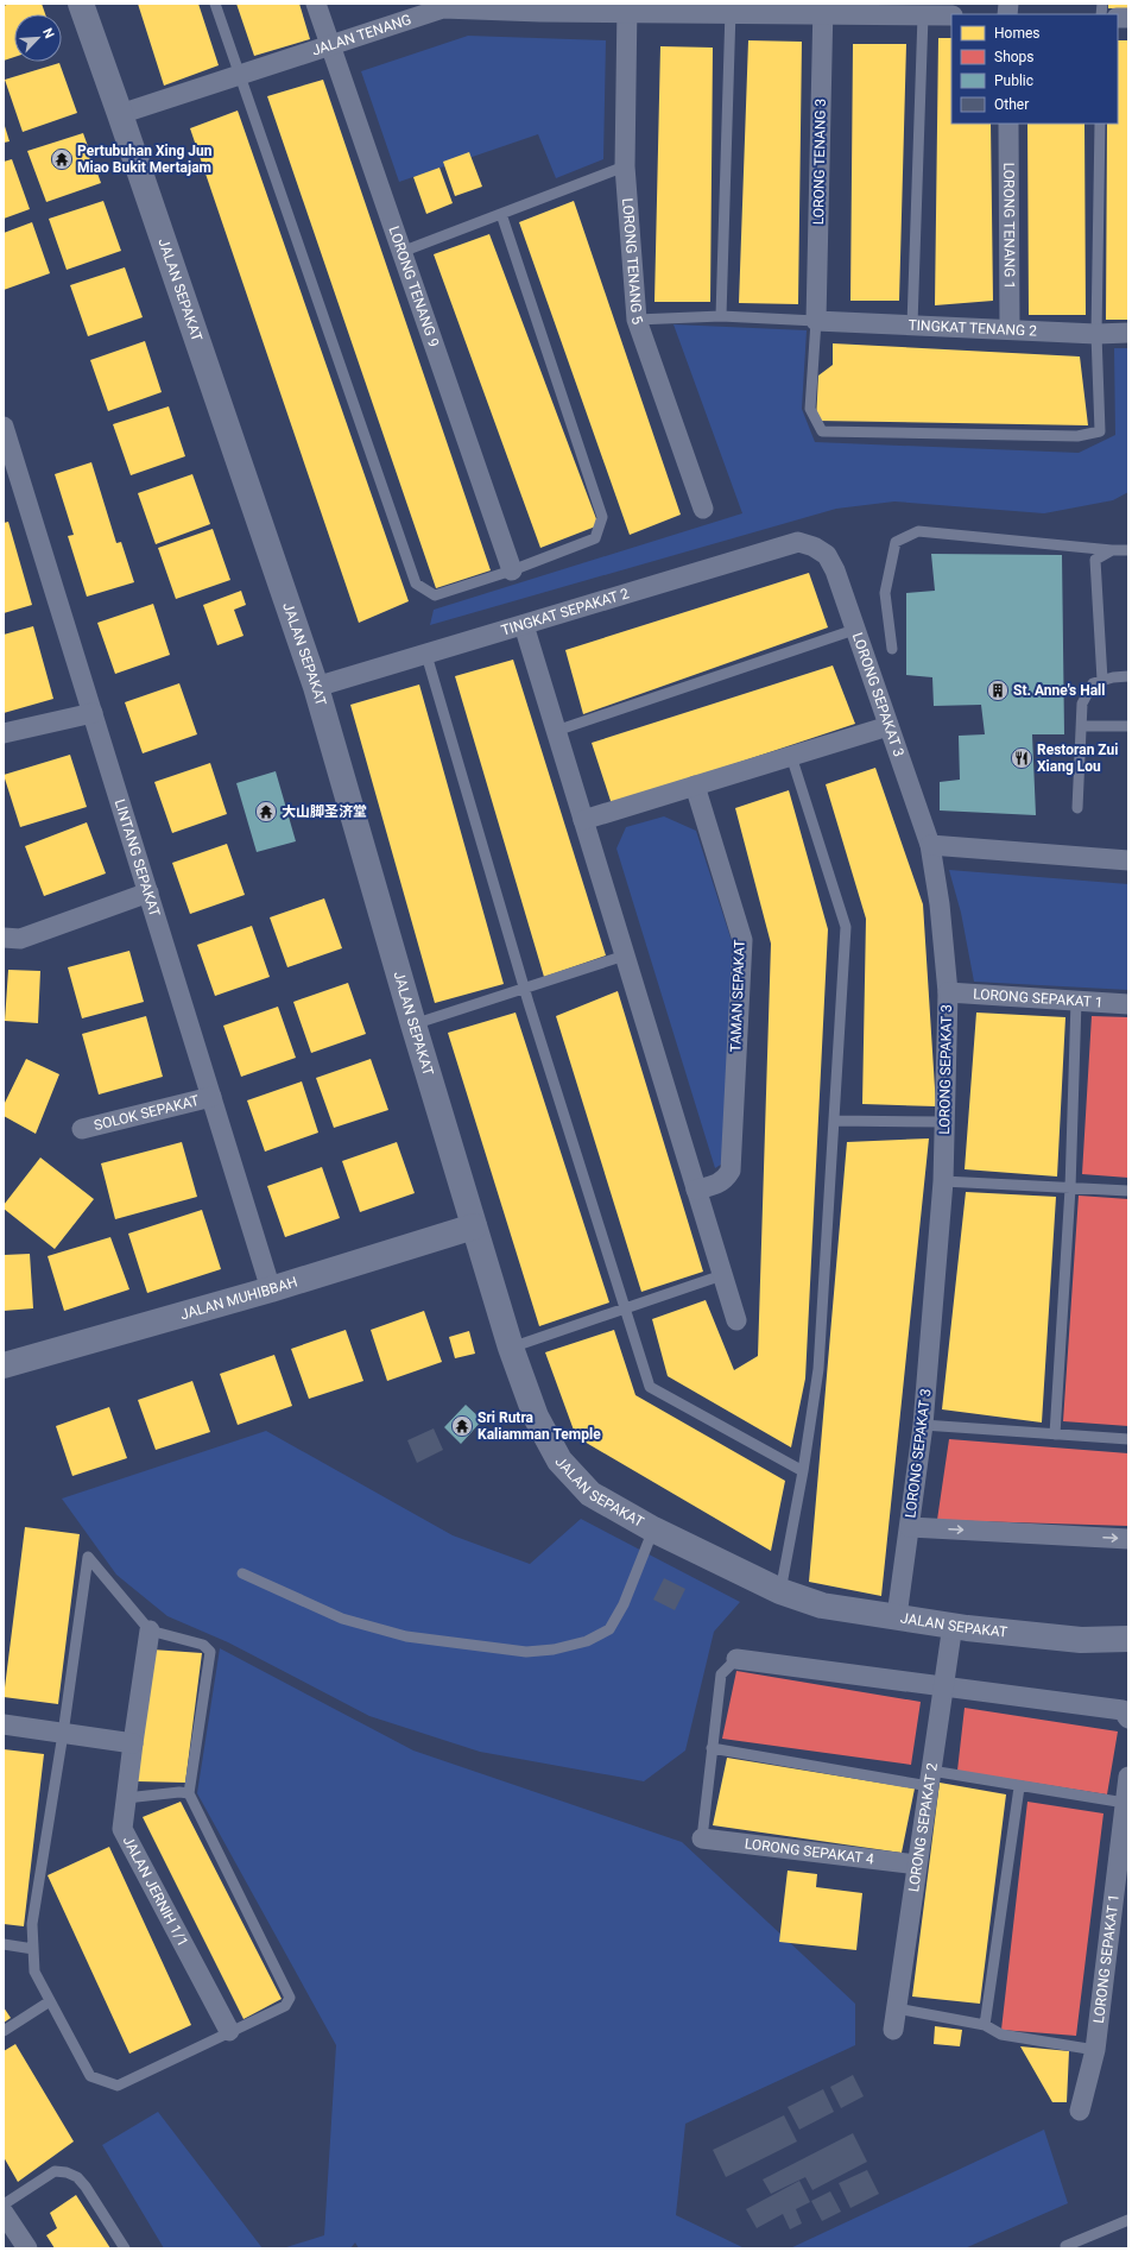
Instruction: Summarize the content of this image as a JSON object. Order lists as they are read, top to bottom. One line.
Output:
{"streets":{"street":["JALAN TENANG","LORONG TENANG 3","LORONG TENANG 1","LORONG TENANG 5","LORONG TENANG 9","JALAN SEPAKAT","TINGKAT TENANG 2","TINGKAT SEPAKAT 2","LORONG SEPAKAT 3","LINTANG SEPAKAT","TAMAN SEPAKAT","LORONG SEPAKAT 1","SOLOK SEPAKAT","JALAN MUHIBBAH","LORONG SEPAKAT 2","LORONG SEPAKAT 4","JALAN JERNIH 1/1"]},"crossings":[["JALAN TENANG","LORONG TENANG 3"],["JALAN TENANG","LORONG TENANG 5"],["JALAN TENANG","LORONG TENANG 9"],["JALAN TENANG","JALAN SEPAKAT"],["LORONG TENANG 3","TINGKAT TENANG 2"],["LORONG TENANG 1","TINGKAT TENANG 2"],["JALAN SEPAKAT","TINGKAT SEPAKAT 2"],["JALAN SEPAKAT","LORONG SEPAKAT 3"],["JALAN SEPAKAT","JALAN MUHIBBAH"],["JALAN SEPAKAT","LORONG SEPAKAT 2"],["TINGKAT SEPAKAT 2","LORONG SEPAKAT 3"],["LORONG SEPAKAT 3","LORONG SEPAKAT 1"],["LINTANG SEPAKAT","SOLOK SEPAKAT"],["LINTANG SEPAKAT","JALAN MUHIBBAH"],["LORONG SEPAKAT 2","LORONG SEPAKAT 4"]],"places":{"temple":["Pertubuhan Xing Jun Miao Bukit Mertajam","大山脚圣济堂","Sri Rutra Kaliamman Temple"],"building":["St. Anne's Hall"],"restaurant":["Restoran Zui Xiang Lou"]},"legend":["Homes","Shops","Public","Other"],"north":"top right"}
